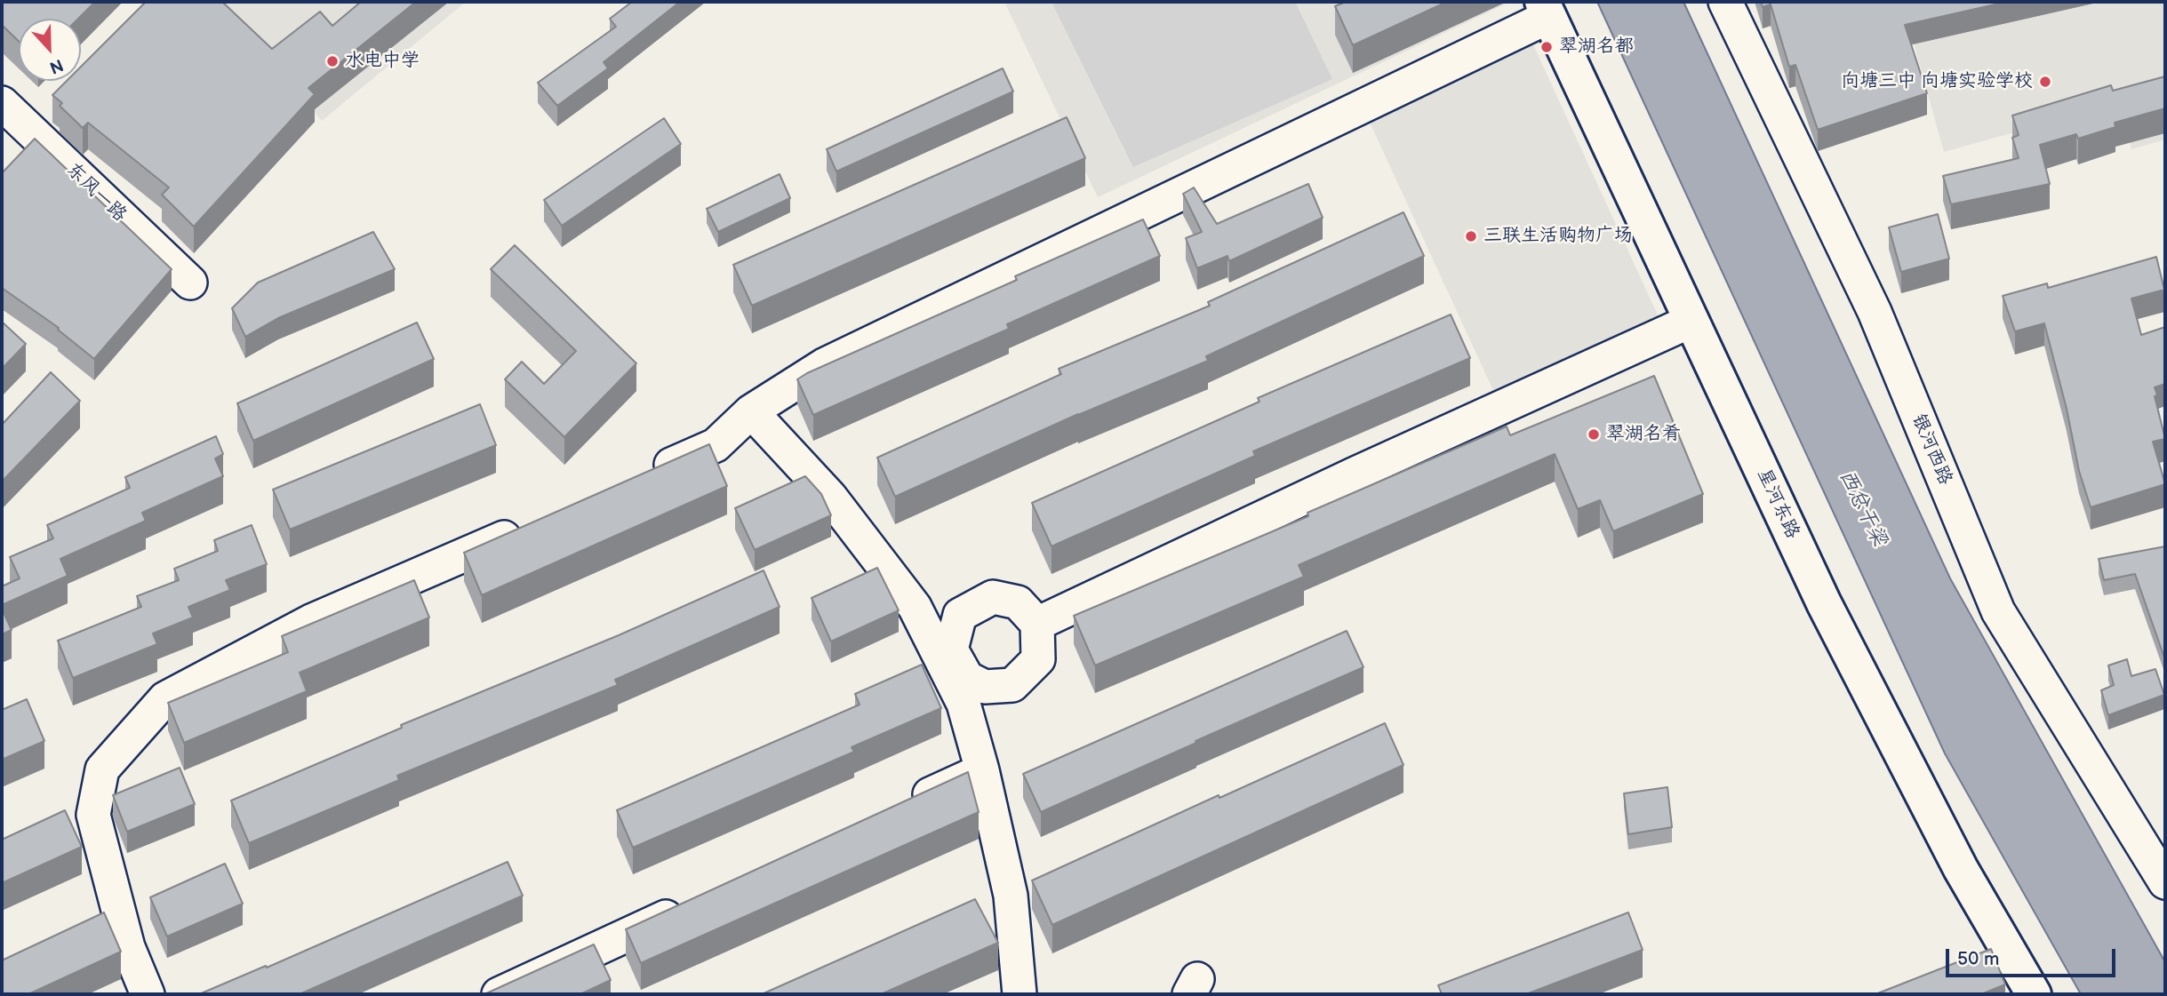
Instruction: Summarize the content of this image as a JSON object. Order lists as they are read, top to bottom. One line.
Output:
{"streets":{"main road":["星河东路"],"street":["东风一路","银河西路"]},"water":["西总干梁"],"places":["翠湖名都","水电中学","向塘三中 向塘实验学校","三联生活购物广场","翠湖名肴"],"scale_bar":"50 m","north":"bottom"}
